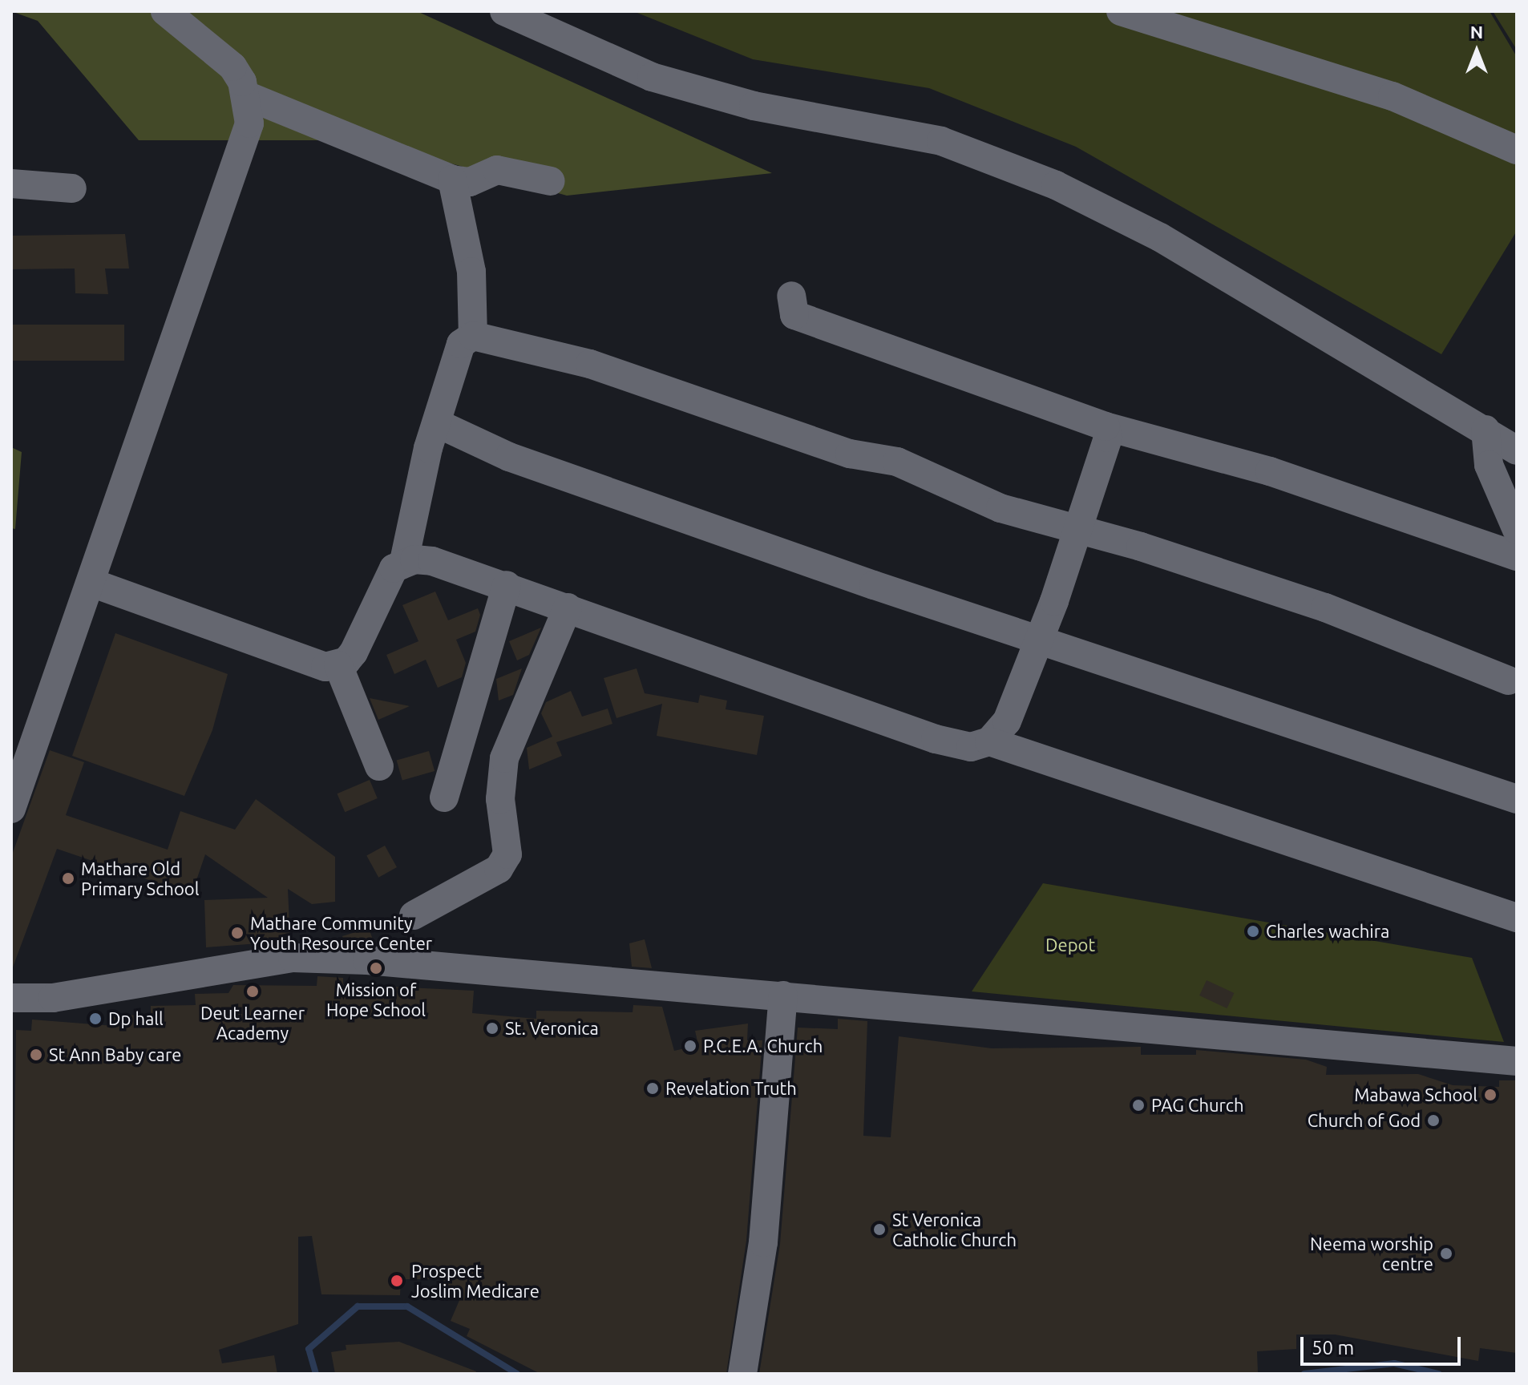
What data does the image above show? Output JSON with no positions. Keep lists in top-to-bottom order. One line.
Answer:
{"parks":["Depot"],"places":["Mathare Old Primary School","Charles wachira","Mathare Community Youth Resource Center","Mission of Hope School","Deut Learner Academy","Dp hall","St. Veronica","P.C.E.A. Church","St Ann Baby care","Revelation Truth","Mabawa School","PAG Church","Church of God","St Veronica Catholic Church","Neema worship centre","Prospect Joslim Medicare"],"scale_bar":"50 m","north":"top"}
